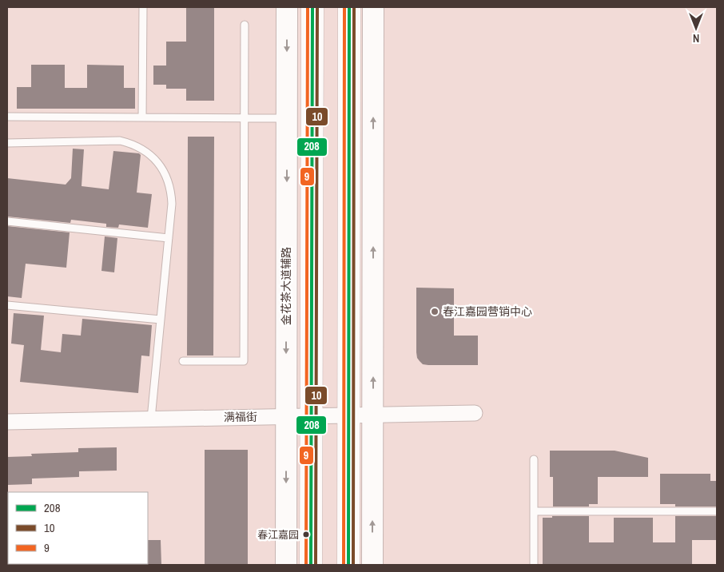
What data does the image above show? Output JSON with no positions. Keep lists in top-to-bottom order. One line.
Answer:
{"streets":{"street":["金花茶大道辅路","满福街"]},"crossings":[["金花茶大道辅路","满福街"]],"places":["春江嘉园营销中心","春江嘉园"],"lines":["transit line 208","transit line 10","transit line 9"],"legend":["208","10","9"],"north":"bottom"}
